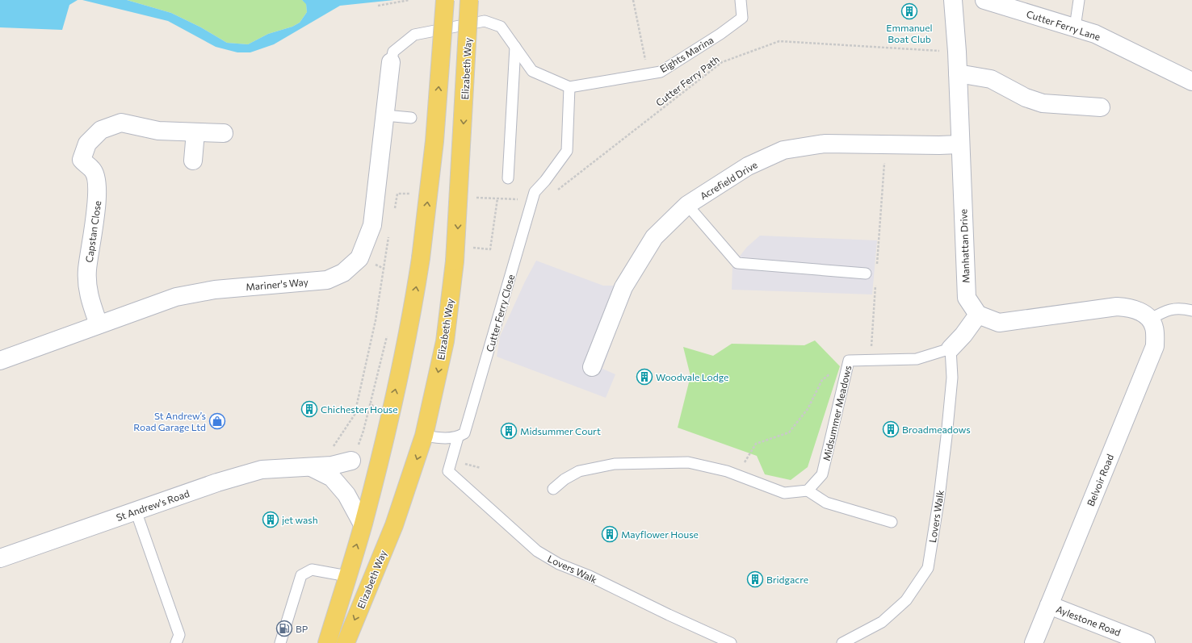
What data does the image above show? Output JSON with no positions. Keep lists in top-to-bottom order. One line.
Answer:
{"streets":{"main road":["Elizabeth Way"],"street":["Cutter Ferry Lane","Acrefield Drive","Capstan Close","Manhattan Drive","Mariner's Way","Midsummer Meadows","Belvoir Road","St Andrew's Road","Aylestone Road"],"lane":["Eights Marina","Cutter Ferry Close","Lovers Walk"],"path":["Cutter Ferry Path"]},"crossings":[["Cutter Ferry Path","Cutter Ferry Close"],["Acrefield Drive","Manhattan Drive"],["Capstan Close","Mariner's Way"],["Manhattan Drive","Midsummer Meadows"],["Cutter Ferry Close","Lovers Walk"],["Midsummer Meadows","Lovers Walk"],["Belvoir Road","Aylestone Road"]],"places":{"building":["Emmanuel Boat Club","Woodvale Lodge","Chichester House","Broadmeadows","Midsummer Court","jet wash","Mayflower House","Bridgacre"],"shop":["St Andrew’s Road Garage Ltd"],"fuel station":["BP"]}}
